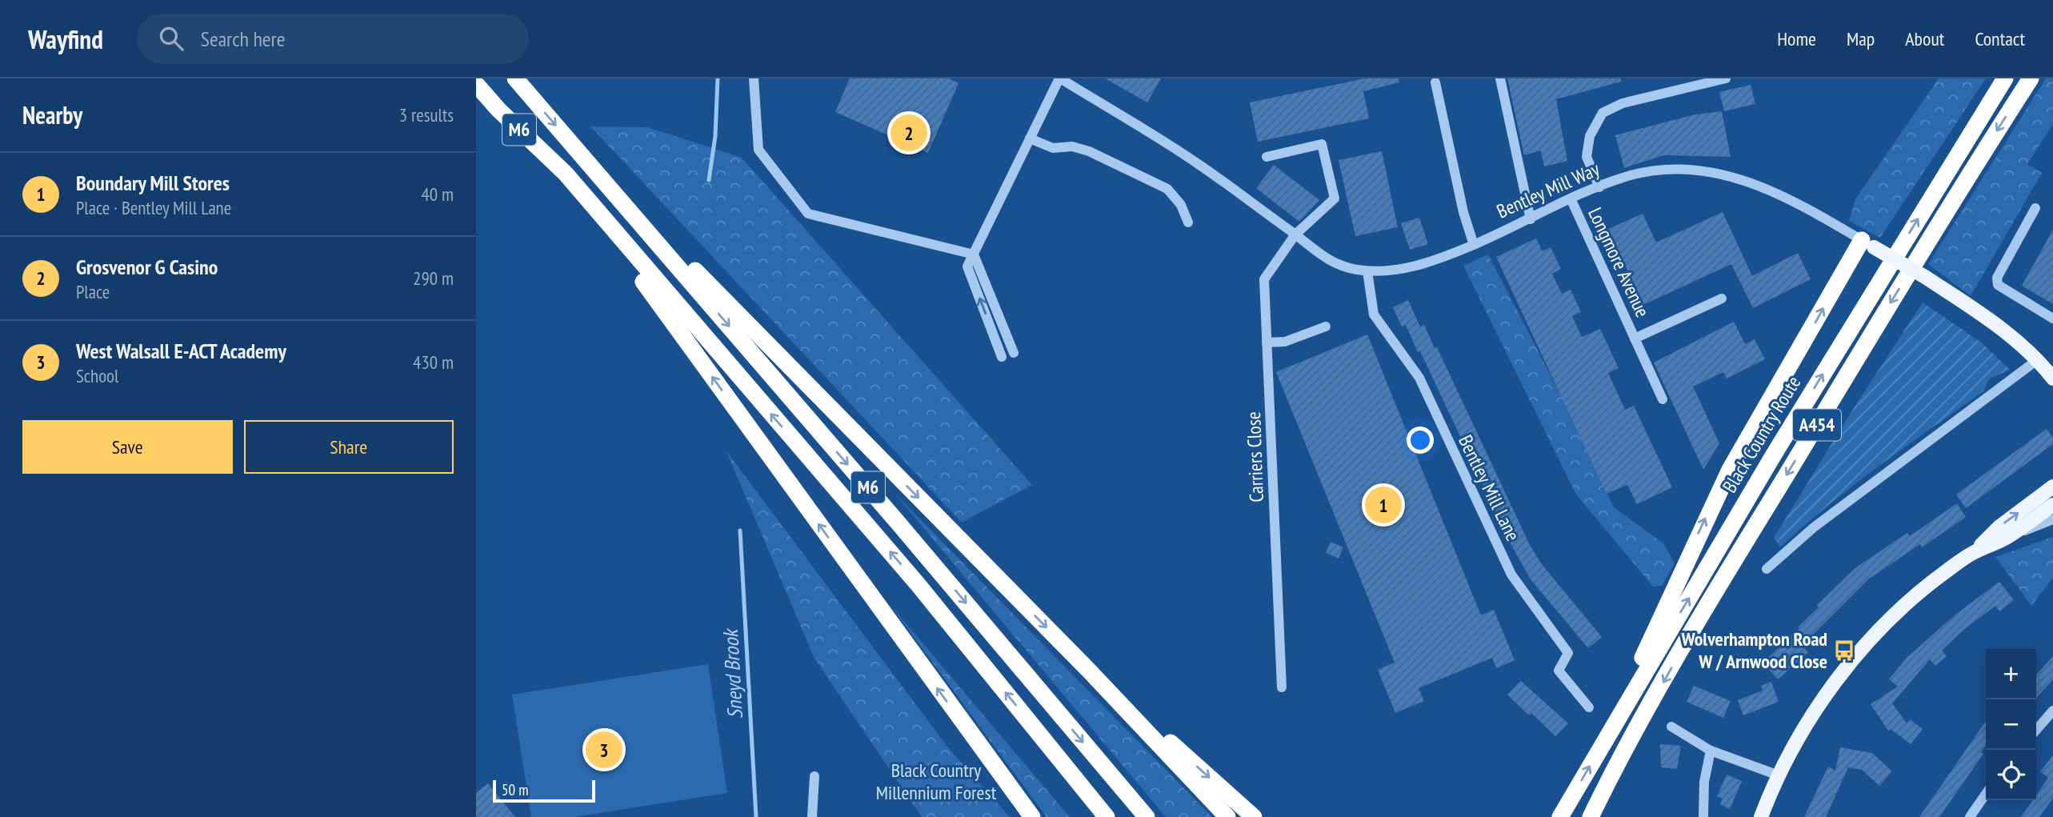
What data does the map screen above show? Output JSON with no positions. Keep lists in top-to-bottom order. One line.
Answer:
{"streets":{"highway":["M6","A454","Black Country Route"],"main road":["Bentley Mill Way"],"street":["Longmore Avenue","Carriers Close","Bentley Mill Lane"]},"crossings":[["Bentley Mill Way","Longmore Avenue"],["Bentley Mill Way","Carriers Close"],["Bentley Mill Way","Bentley Mill Lane"]],"water":["Sneyd Brook"],"parks":["Black Country Millennium Forest"],"places":{"bus stop":["Wolverhampton Road W / Arnwood Close"]},"scale_bar":"50 m","page":{"header":"Wayfind","search":"Search here","nav":["Home","Map","About","Contact"],"heading":["Nearby","3 results"],"pins":["2","1","3"],"list":[{"mark":"1","name":"Boundary Mill Stores","note":"Place · Bentley Mill Lane","value":"40 m"},{"mark":"2","name":"Grosvenor G Casino","note":"Place","value":"290 m"},{"mark":"3","name":"West Walsall E-ACT Academy","note":"School","value":"430 m"}],"buttons":["Save","Share"],"map_buttons":["+","−"],"scale":"50 m"}}
